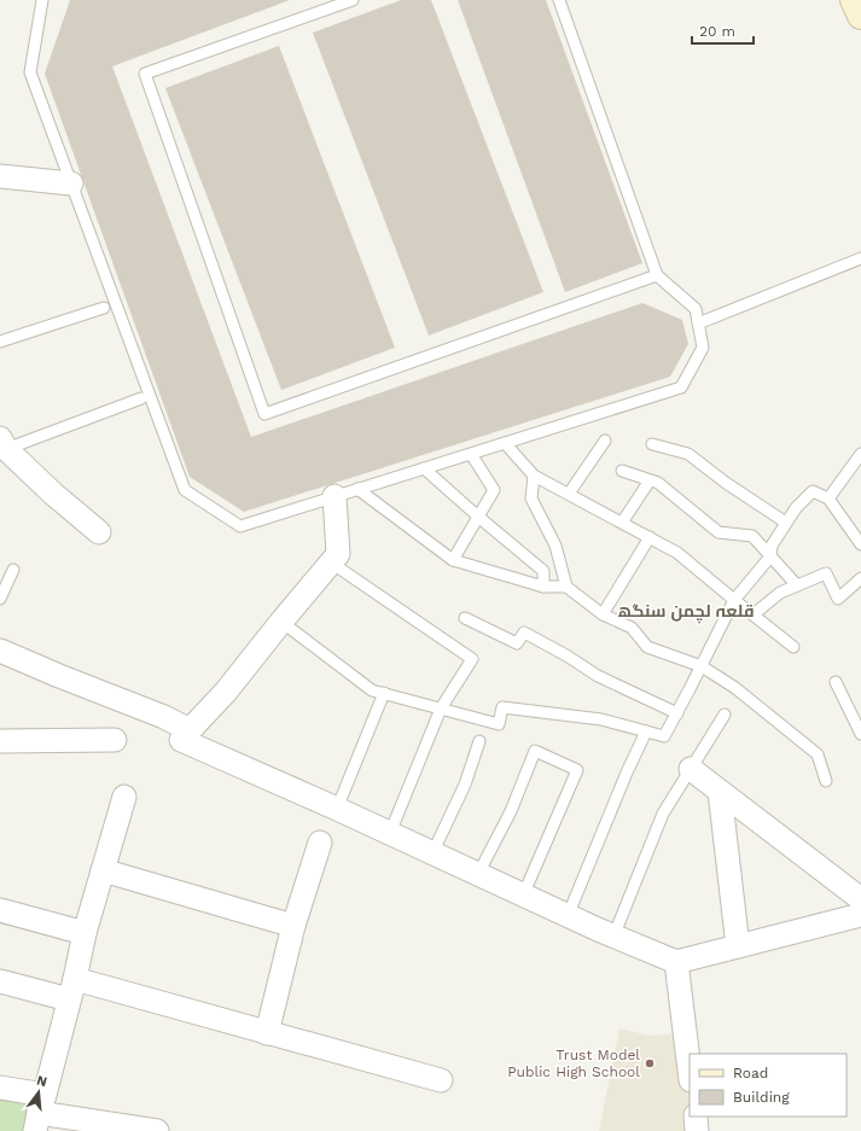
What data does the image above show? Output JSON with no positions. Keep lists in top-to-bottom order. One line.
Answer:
{"districts":["قلعہ لچمن سنگھ"],"places":["Trust Model Public High School"],"legend":["Road","Building"],"scale_bar":"20 m","north":"top"}
